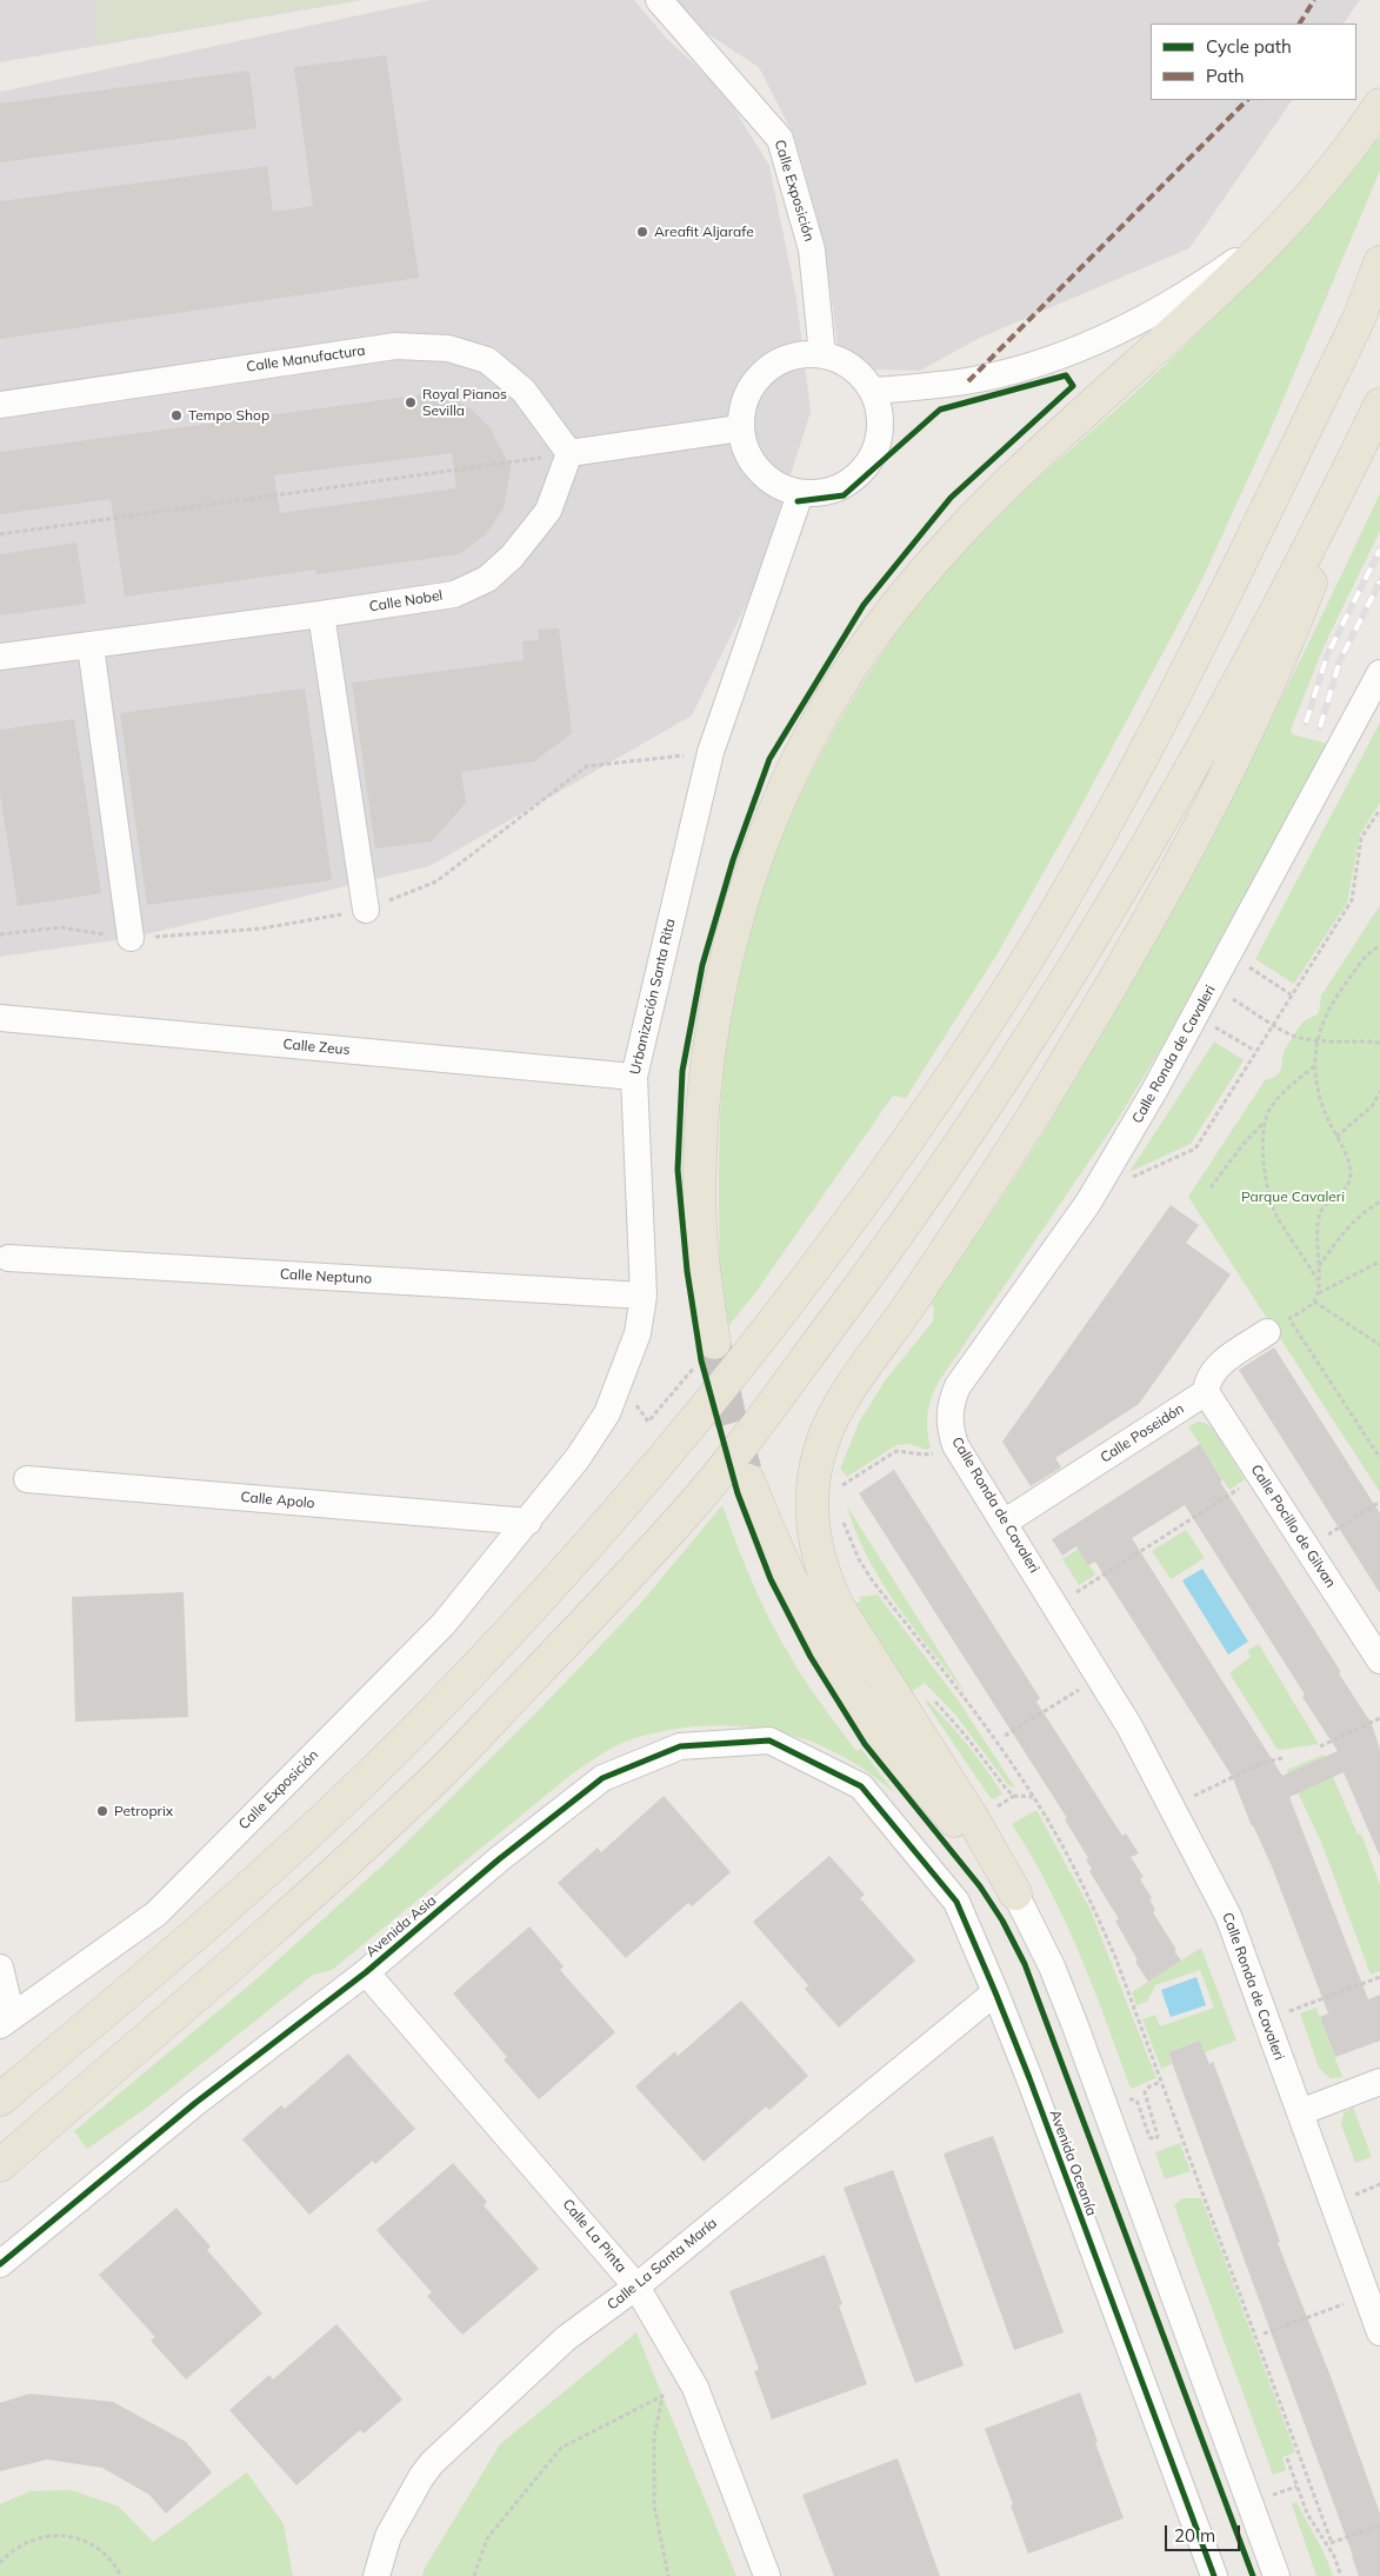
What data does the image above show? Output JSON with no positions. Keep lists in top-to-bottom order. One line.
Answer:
{"streets":{"street":["Calle Exposición","Calle Manufactura","Calle Nobel","Urbanización Santa Rita","Calle Zeus","Calle Ronda de Cavaleri","Calle Neptuno","Calle Poseidón","Calle Apolo","Calle Pocillo de Gilvan","Avenida Asia","Avenida Oceanía","Calle La Pinta","Calle La Santa María"]},"crossings":[["Calle Exposición","Urbanización Santa Rita"],["Calle Exposición","Calle Apolo"],["Calle Manufactura","Calle Nobel"],["Urbanización Santa Rita","Calle Zeus"],["Urbanización Santa Rita","Calle Neptuno"],["Urbanización Santa Rita","Calle Apolo"],["Calle Ronda de Cavaleri","Calle Poseidón"],["Calle Poseidón","Calle Pocillo de Gilvan"],["Avenida Asia","Avenida Oceanía"],["Avenida Asia","Calle La Pinta"],["Avenida Oceanía","Calle La Santa María"],["Calle La Pinta","Calle La Santa María"]],"parks":["Parque Cavaleri"],"places":["Areafit Aljarafe","Royal Pianos Sevilla","Tempo Shop","Petroprix"],"legend":["Cycle path","Path"],"scale_bar":"20 m"}
